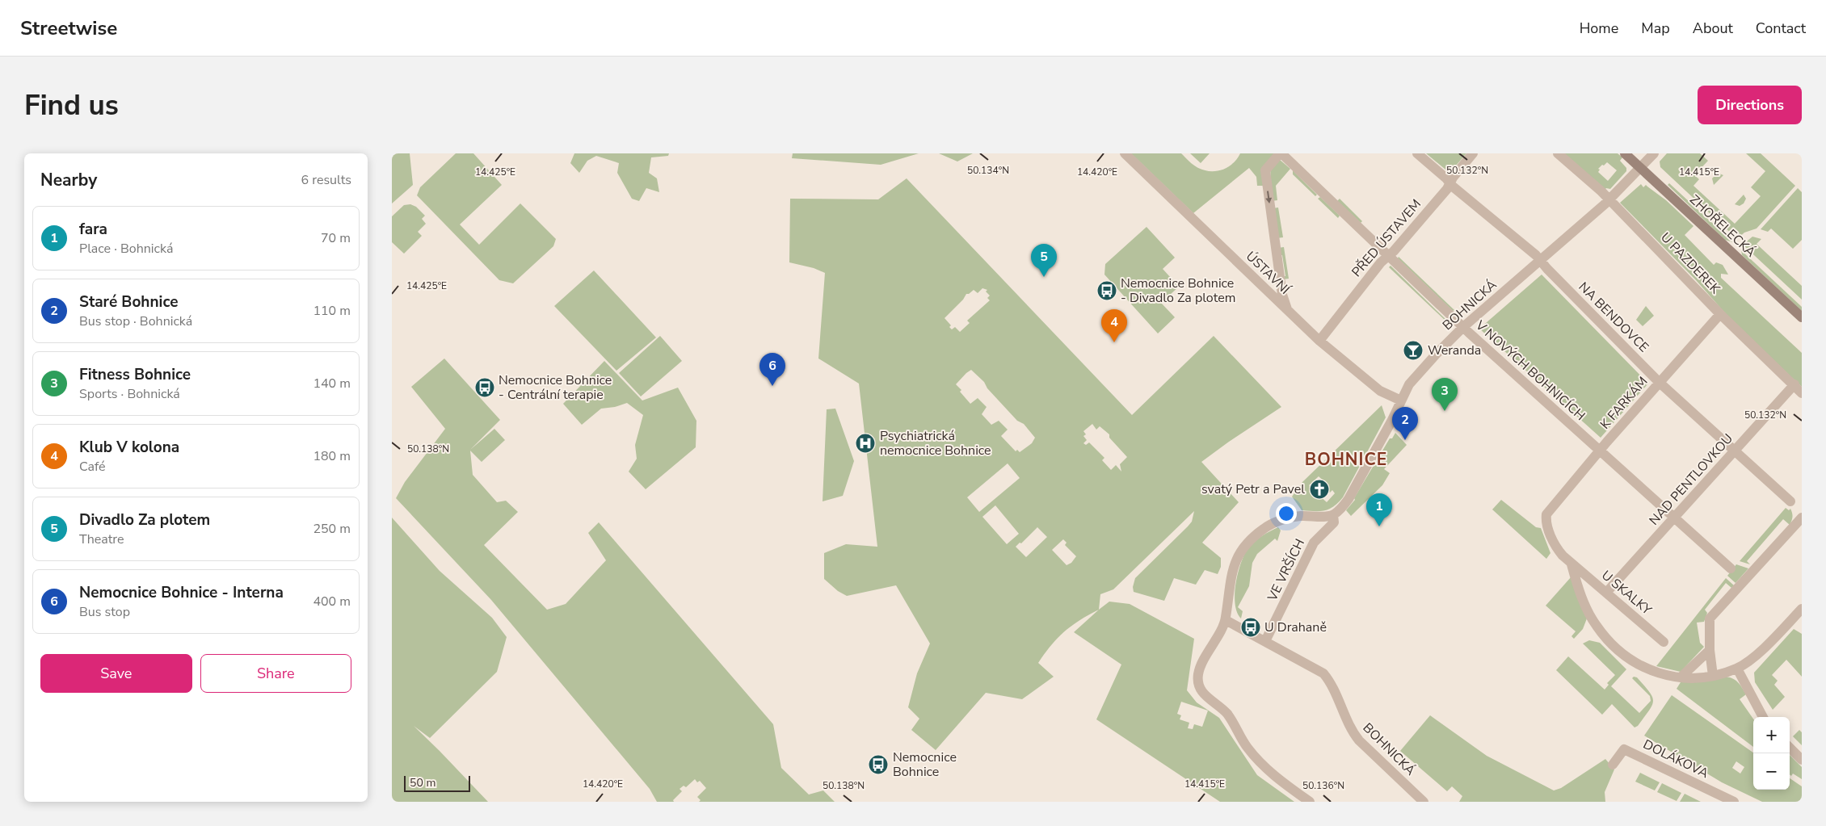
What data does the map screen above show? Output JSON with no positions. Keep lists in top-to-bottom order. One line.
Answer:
{"streets":{"street":["ZHOŘELECKÁ","PŘED ÚSTAVEM","U PAZDEREK","ÚSTAVNÍ","BOHNICKÁ","NA BENDOVCE","V NOVÝCH BOHNICÍCH","K FARKÁM","NAD PENTLOVKOU","VE VRŠÍCH","U SKALKY","DOLÁKOVA"]},"crossings":[["ZHOŘELECKÁ","BOHNICKÁ"],["PŘED ÚSTAVEM","ÚSTAVNÍ"],["PŘED ÚSTAVEM","NA BENDOVCE"],["PŘED ÚSTAVEM","V NOVÝCH BOHNICÍCH"],["U PAZDEREK","BOHNICKÁ"],["U PAZDEREK","K FARKÁM"],["U PAZDEREK","NAD PENTLOVKOU"],["ÚSTAVNÍ","BOHNICKÁ"],["BOHNICKÁ","NA BENDOVCE"],["BOHNICKÁ","V NOVÝCH BOHNICÍCH"],["BOHNICKÁ","VE VRŠÍCH"],["NA BENDOVCE","K FARKÁM"],["NA BENDOVCE","NAD PENTLOVKOU"],["V NOVÝCH BOHNICÍCH","K FARKÁM"],["V NOVÝCH BOHNICÍCH","NAD PENTLOVKOU"],["K FARKÁM","U SKALKY"],["NAD PENTLOVKOU","U SKALKY"]],"districts":["BOHNICE"],"places":{"bus stop":["Nemocnice Bohnice - Divadlo Za plotem","Nemocnice Bohnice - Centrální terapie","U Drahaně","Nemocnice Bohnice"],"bar":["Weranda"],"hospital":["Psychiatrická nemocnice Bohnice"],"church":["svatý Petr a Pavel"]},"scale_bar":"50 m","page":{"header":"Streetwise","nav":["Home","Map","About","Contact"],"buttons":["Directions",["Save","Share"]],"title":"Find us","heading":["Nearby","6 results"],"list":[{"mark":"1","name":"fara","note":"Place · Bohnická","value":"70 m"},{"mark":"2","name":"Staré Bohnice","note":"Bus stop · Bohnická","value":"110 m"},{"mark":"3","name":"Fitness Bohnice","note":"Sports · Bohnická","value":"140 m"},{"mark":"4","name":"Klub V kolona","note":"Café","value":"180 m"},{"mark":"5","name":"Divadlo Za plotem","note":"Theatre","value":"250 m"},{"mark":"6","name":"Nemocnice Bohnice - Interna","note":"Bus stop","value":"400 m"}],"pins":["5","4","6","3","2","1"],"map_buttons":["+","−"],"scale":"50 m"},"coordinates":["50.132°N","50.134°N","14.425°E","14.420°E","14.415°E","50.138°N","50.136°N"]}
